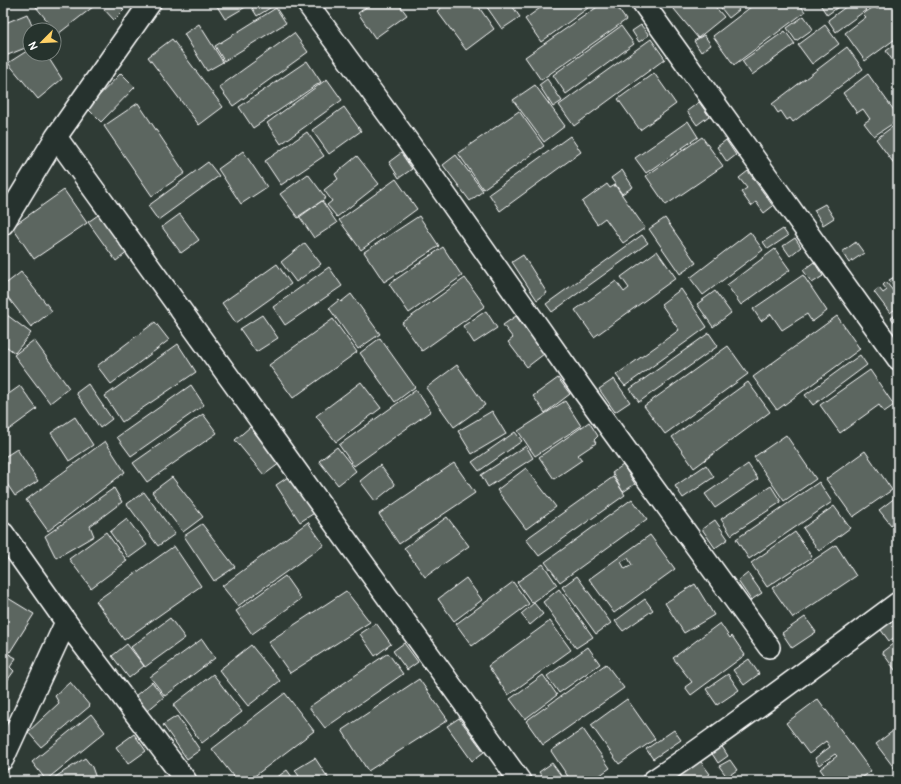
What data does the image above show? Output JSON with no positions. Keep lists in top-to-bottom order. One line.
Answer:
{"north":"bottom left"}
